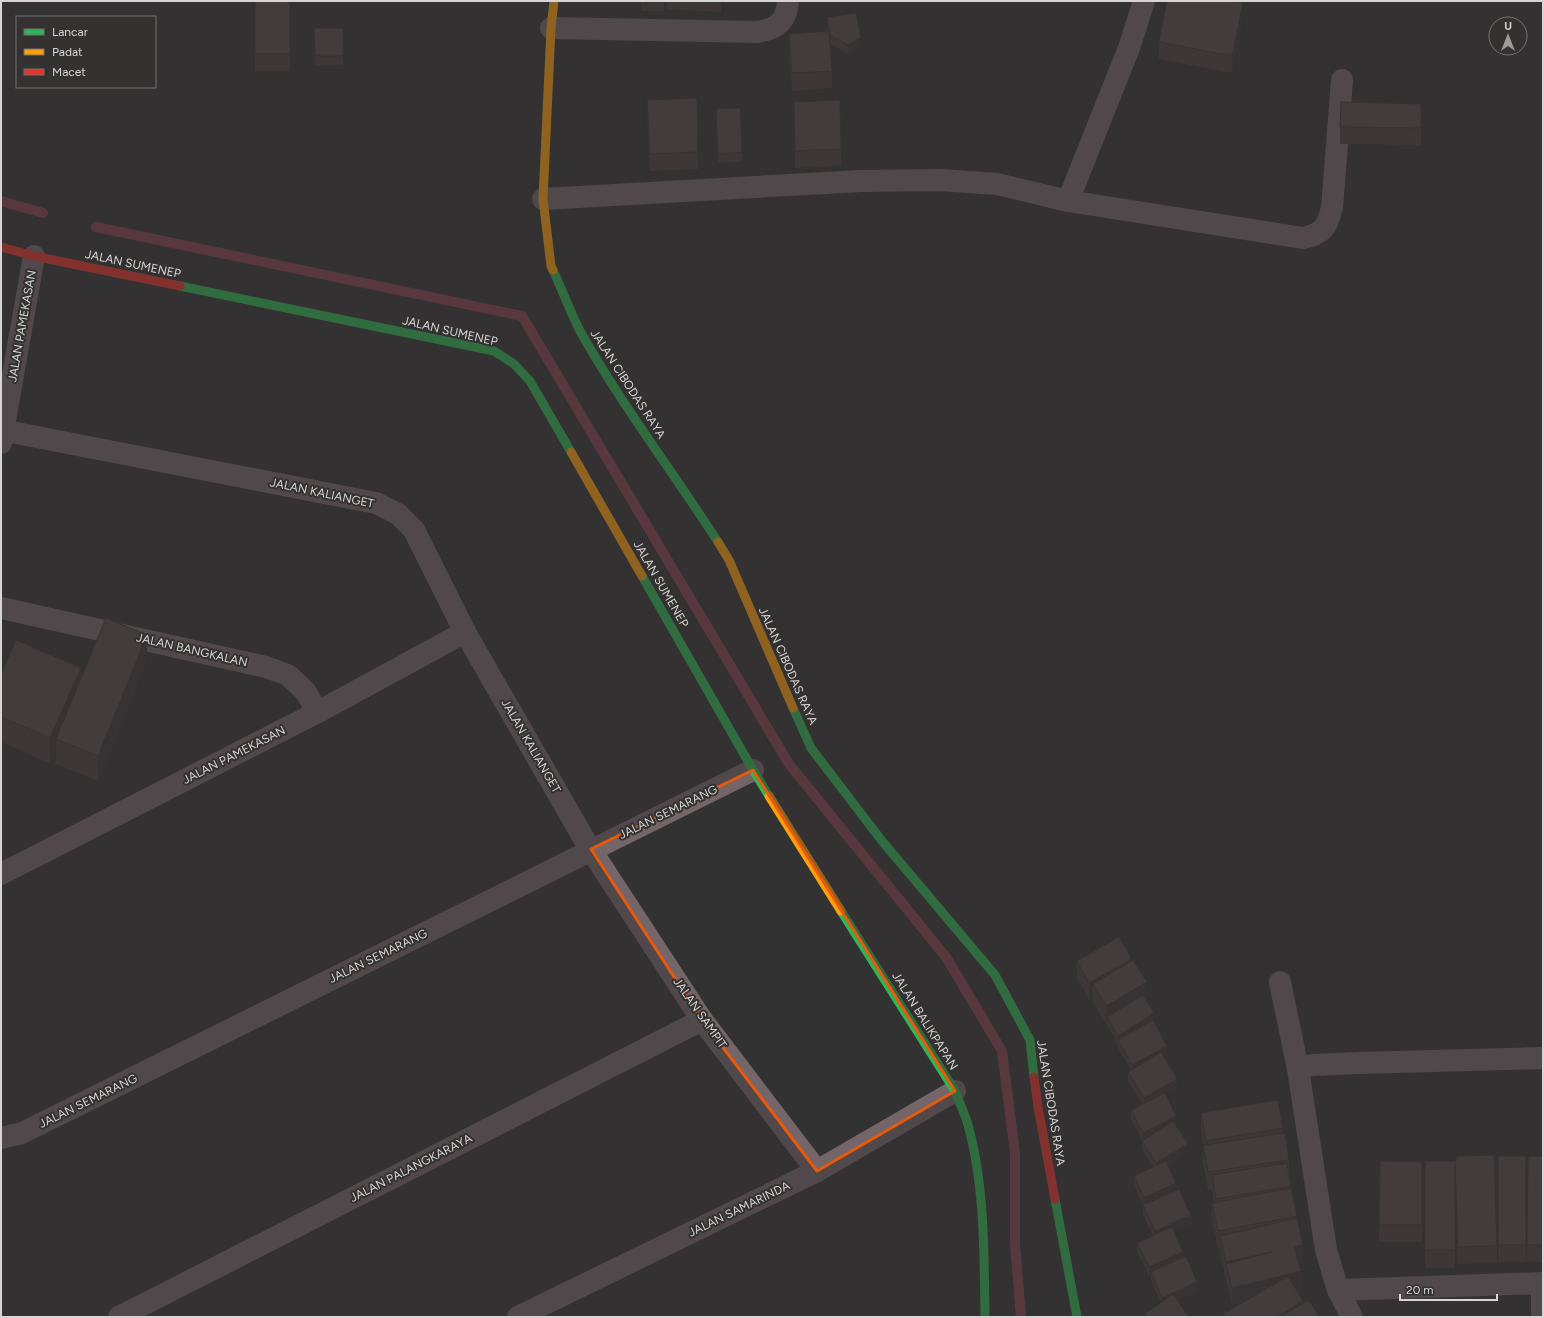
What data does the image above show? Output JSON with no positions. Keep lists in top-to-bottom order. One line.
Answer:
{"streets":{"street":["JALAN SUMENEP","JALAN PAMEKASAN","JALAN CIBODAS RAYA","JALAN KALIANGET","JALAN BANGKALAN","JALAN SEMARANG","JALAN SAMPIT","JALAN BALIKPAPAN","JALAN PALANGKARAYA","JALAN SAMARINDA"]},"crossings":[["JALAN SUMENEP","JALAN PAMEKASAN"],["JALAN SUMENEP","JALAN SEMARANG"],["JALAN SUMENEP","JALAN BALIKPAPAN"],["JALAN PAMEKASAN","JALAN KALIANGET"],["JALAN PAMEKASAN","JALAN BANGKALAN"],["JALAN KALIANGET","JALAN SEMARANG"],["JALAN KALIANGET","JALAN SAMPIT"],["JALAN SEMARANG","JALAN SAMPIT"],["JALAN SEMARANG","JALAN BALIKPAPAN"],["JALAN SAMPIT","JALAN PALANGKARAYA"],["JALAN SAMPIT","JALAN SAMARINDA"],["JALAN BALIKPAPAN","JALAN SAMARINDA"]],"legend":["Lancar","Padat","Macet"],"scale_bar":"20 m","north":"top"}
